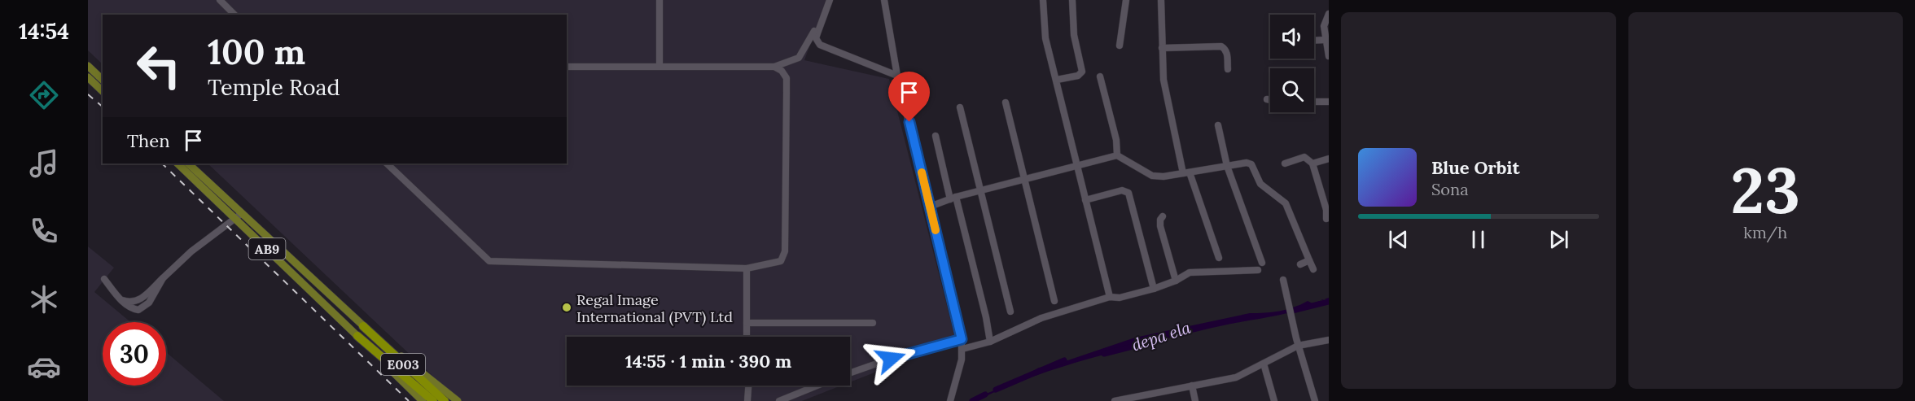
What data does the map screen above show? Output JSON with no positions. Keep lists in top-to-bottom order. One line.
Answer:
{"streets":{"highway":["E003"],"main road":["AB9"]},"crossings":[["AB9","E003"]],"water":["depa ela"],"places":["Regal Image International (PVT) Ltd"],"page":{"tabs":"14:54","tile":["23","km/h"],"turn":["100 m","Temple Road"],"then":"Then","song":["Blue Orbit","Sona"],"limit":"30","trip":"14:55 · 1 min · 390 m"}}
